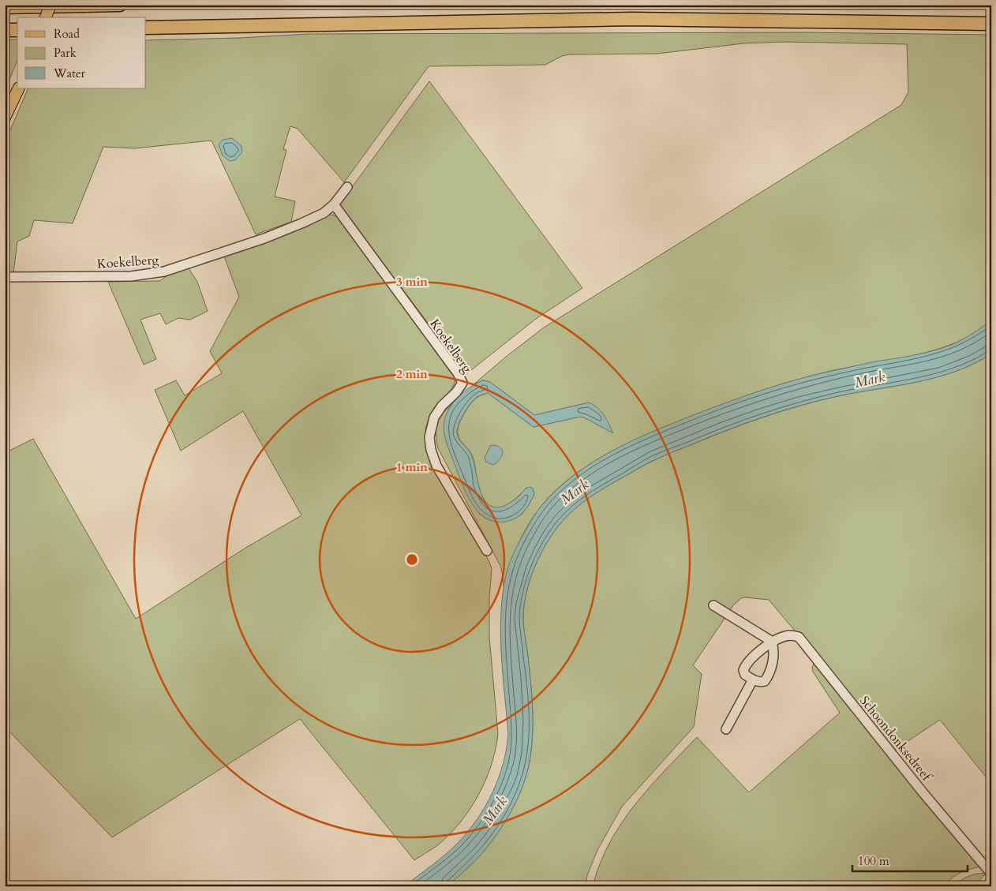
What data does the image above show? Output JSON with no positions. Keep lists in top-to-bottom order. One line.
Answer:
{"streets":{"street":["Koekelberg","Schoondonksedreef"]},"water":["Mark"],"legend":["Road","Park","Water"],"scale_bar":"100 m","rings":["3 min","2 min","1 min"]}
